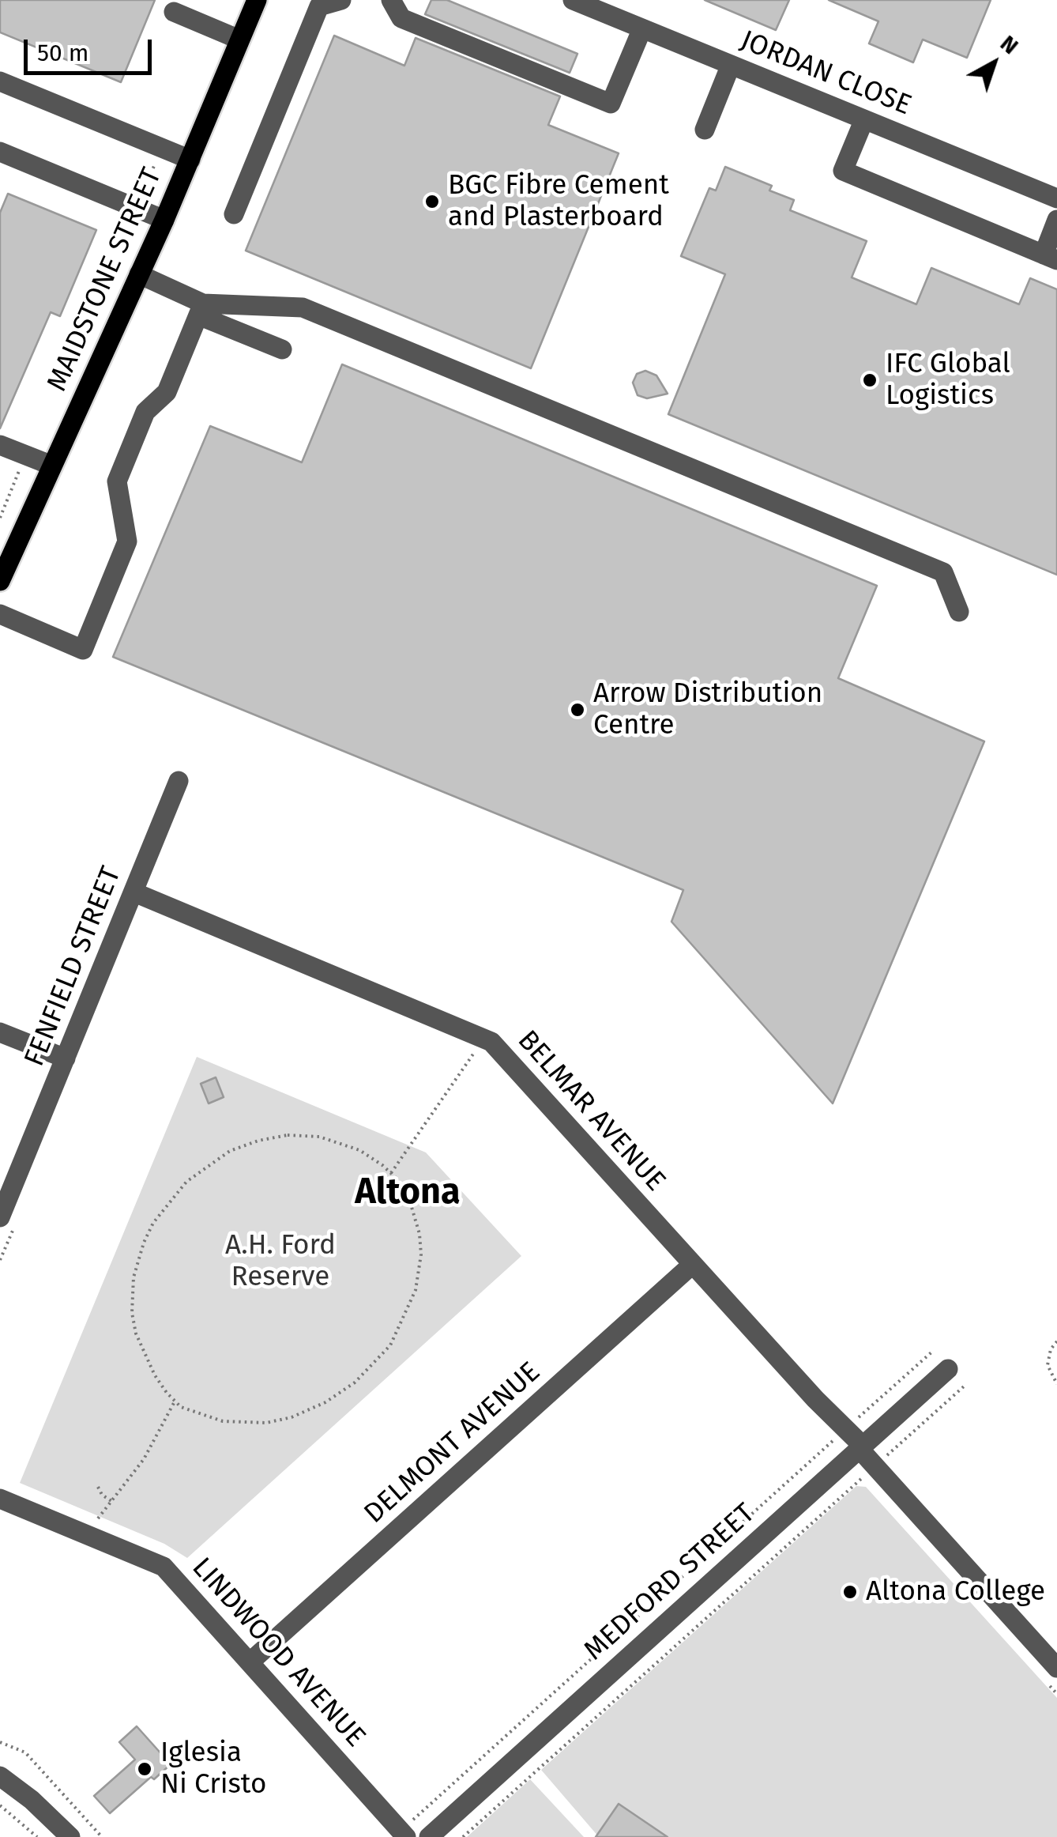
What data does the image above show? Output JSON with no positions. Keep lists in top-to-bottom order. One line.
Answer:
{"streets":{"main road":["MAIDSTONE STREET"],"street":["JORDAN CLOSE","FENFIELD STREET","BELMAR AVENUE","DELMONT AVENUE","MEDFORD STREET","LINDWOOD AVENUE"]},"crossings":[["FENFIELD STREET","BELMAR AVENUE"],["BELMAR AVENUE","DELMONT AVENUE"],["BELMAR AVENUE","MEDFORD STREET"],["DELMONT AVENUE","LINDWOOD AVENUE"]],"districts":["Altona"],"parks":["A.H. Ford Reserve"],"places":["BGC Fibre Cement and Plasterboard","IFC Global Logistics","Arrow Distribution Centre","Altona College","Iglesia Ni Cristo"],"scale_bar":"50 m","north":"top right"}
